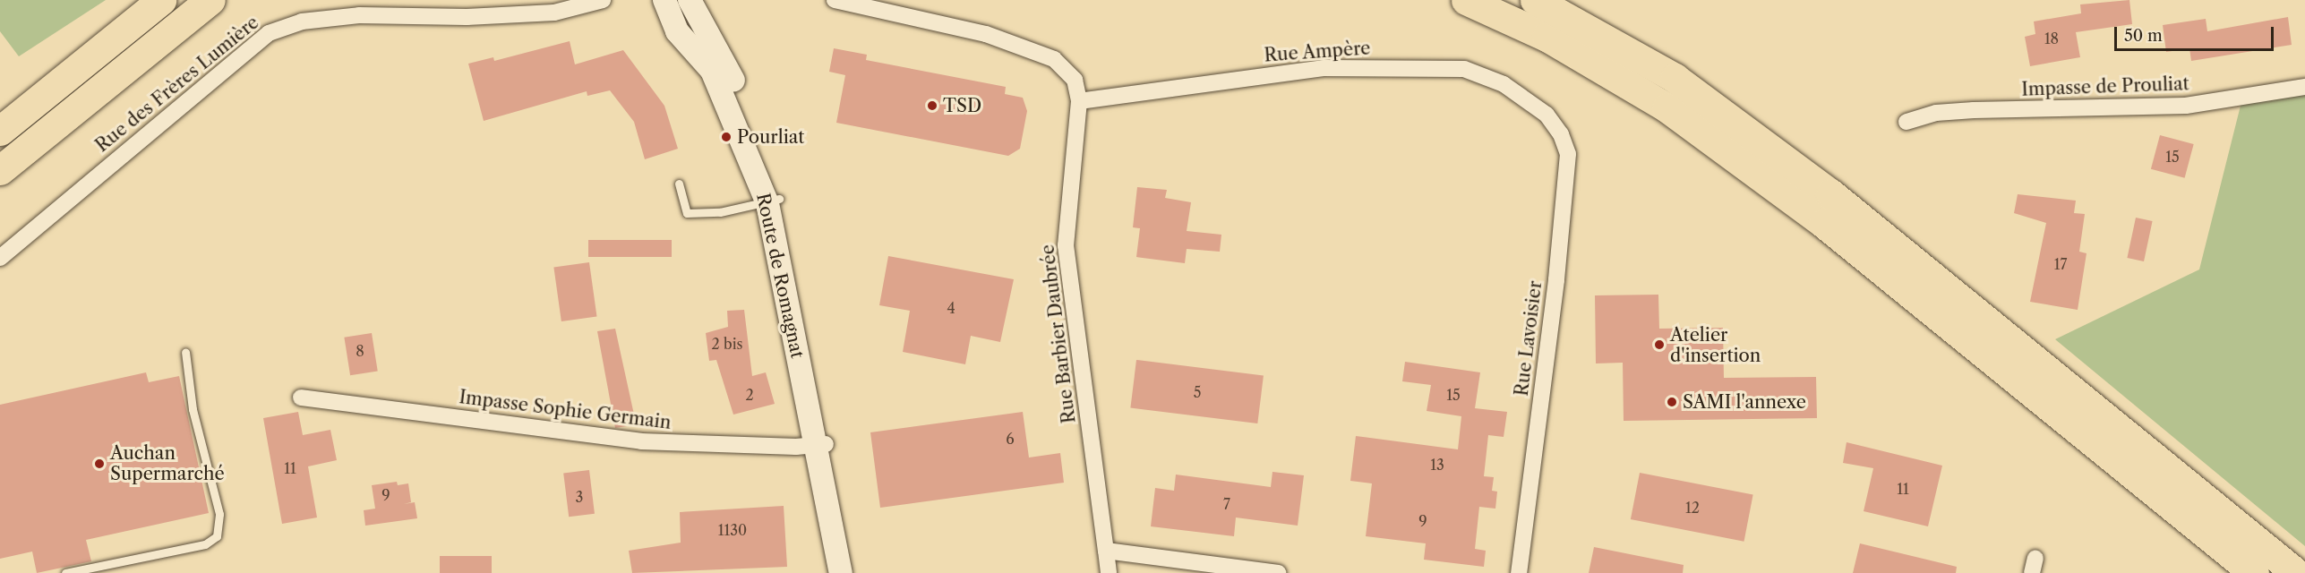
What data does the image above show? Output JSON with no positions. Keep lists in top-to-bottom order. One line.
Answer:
{"streets":{"main road":["Route de Romagnat"],"street":["Rue Ampère","Rue des Frères Lumière","Impasse de Prouliat","Rue Barbier Daubrée","Rue Lavoisier","Impasse Sophie Germain"]},"crossings":[["Rue Ampère","Rue Barbier Daubrée"],["Rue Ampère","Rue Lavoisier"],["Route de Romagnat","Impasse Sophie Germain"]],"places":["TSD","Pourliat","Atelier d'insertion","SAMI l'annexe","Auchan Supermarché"],"house_numbers":["18","15","17","4","2 bis","8","5","2","15","6","13","11","11","9","3","7","12","9","1130"],"scale_bar":"50 m"}
